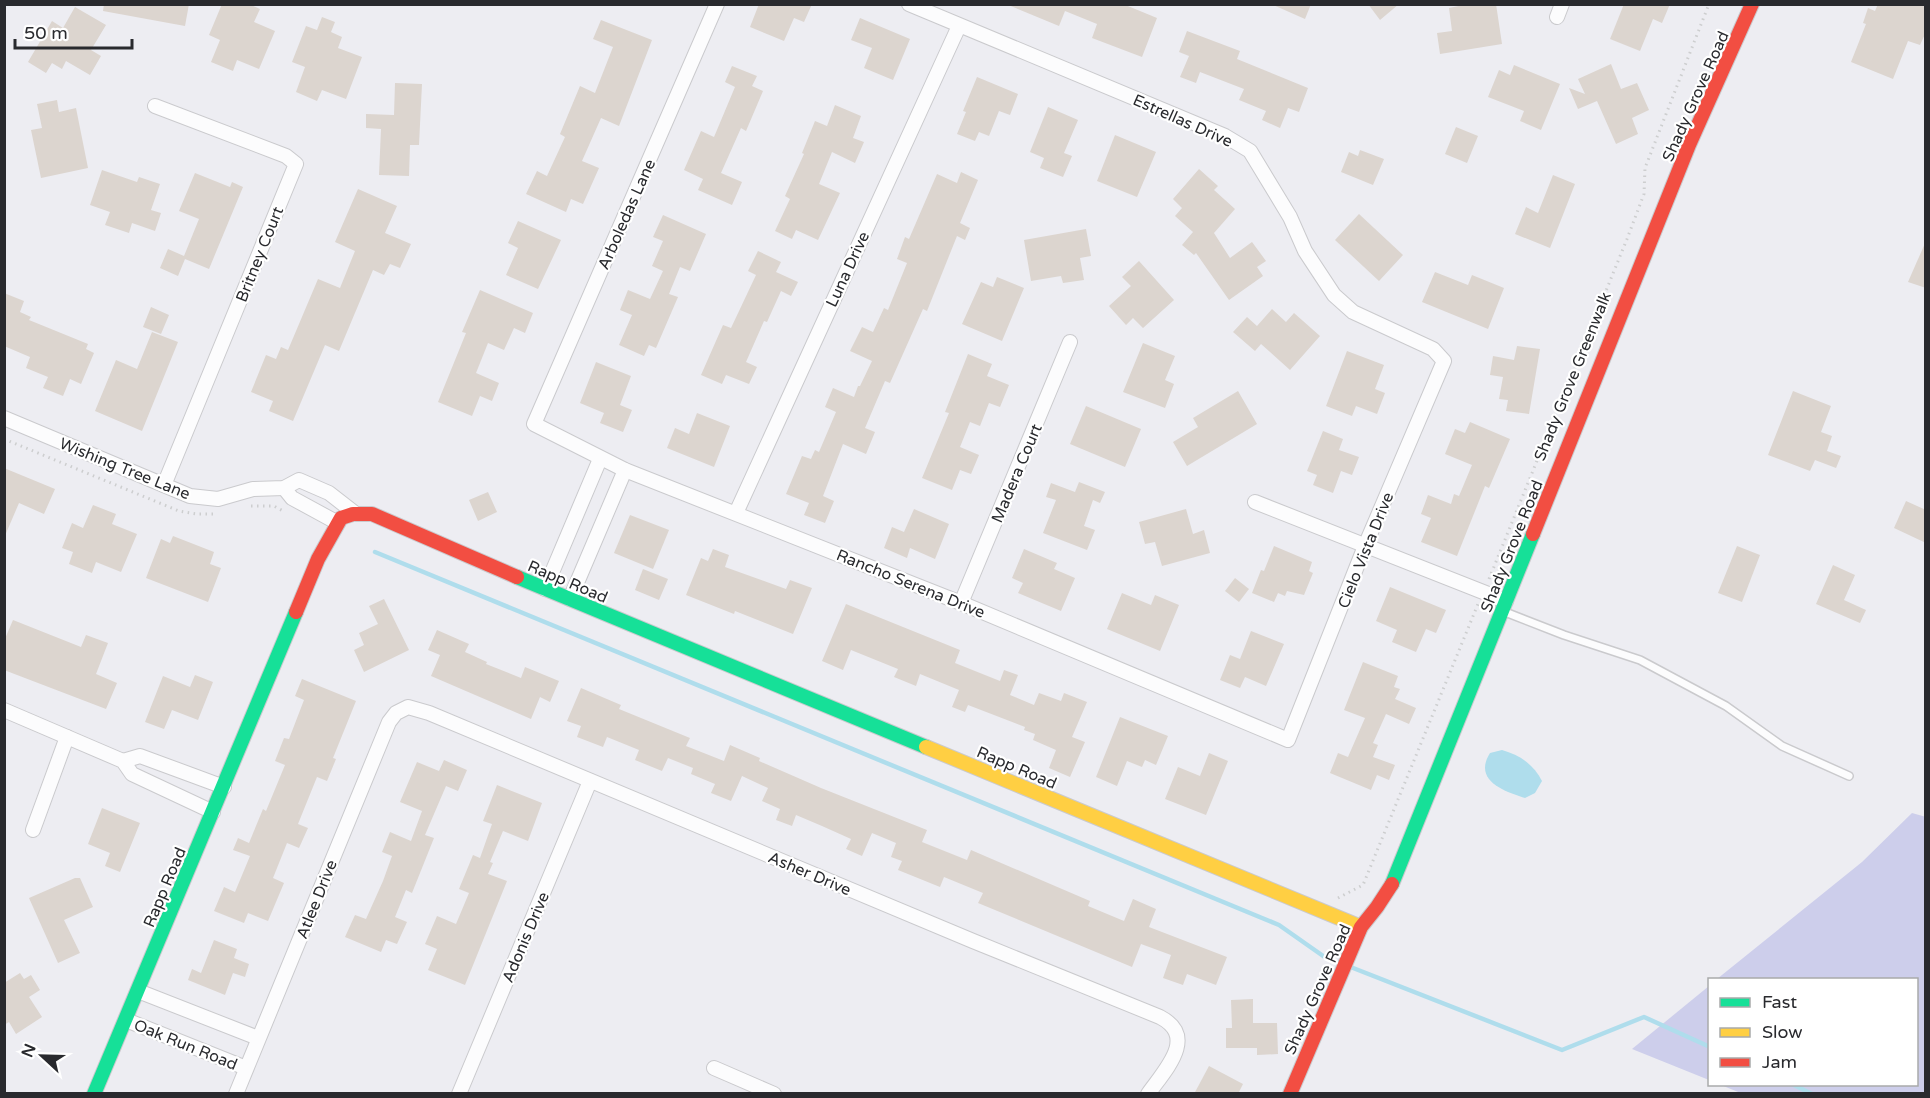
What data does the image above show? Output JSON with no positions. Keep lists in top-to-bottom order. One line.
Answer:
{"streets":{"street":["Shady Grove Road","Estrellas Drive","Arboledas Lane","Britney Court","Luna Drive","Wishing Tree Lane","Madera Court","Cielo Vista Drive","Rapp Road","Rancho Serena Drive","Asher Drive","Atlee Drive","Adonis Drive","Oak Run Road"],"path":["Shady Grove Greenwalk"]},"crossings":[["Shady Grove Road","Rapp Road"],["Estrellas Drive","Luna Drive"],["Estrellas Drive","Cielo Vista Drive"],["Arboledas Lane","Rancho Serena Drive"],["Britney Court","Wishing Tree Lane"],["Luna Drive","Rancho Serena Drive"],["Wishing Tree Lane","Rapp Road"],["Madera Court","Rancho Serena Drive"],["Cielo Vista Drive","Rancho Serena Drive"],["Rapp Road","Oak Run Road"],["Asher Drive","Atlee Drive"],["Asher Drive","Adonis Drive"],["Atlee Drive","Oak Run Road"]],"legend":["Fast","Slow","Jam"],"scale_bar":"50 m","north":"left"}
